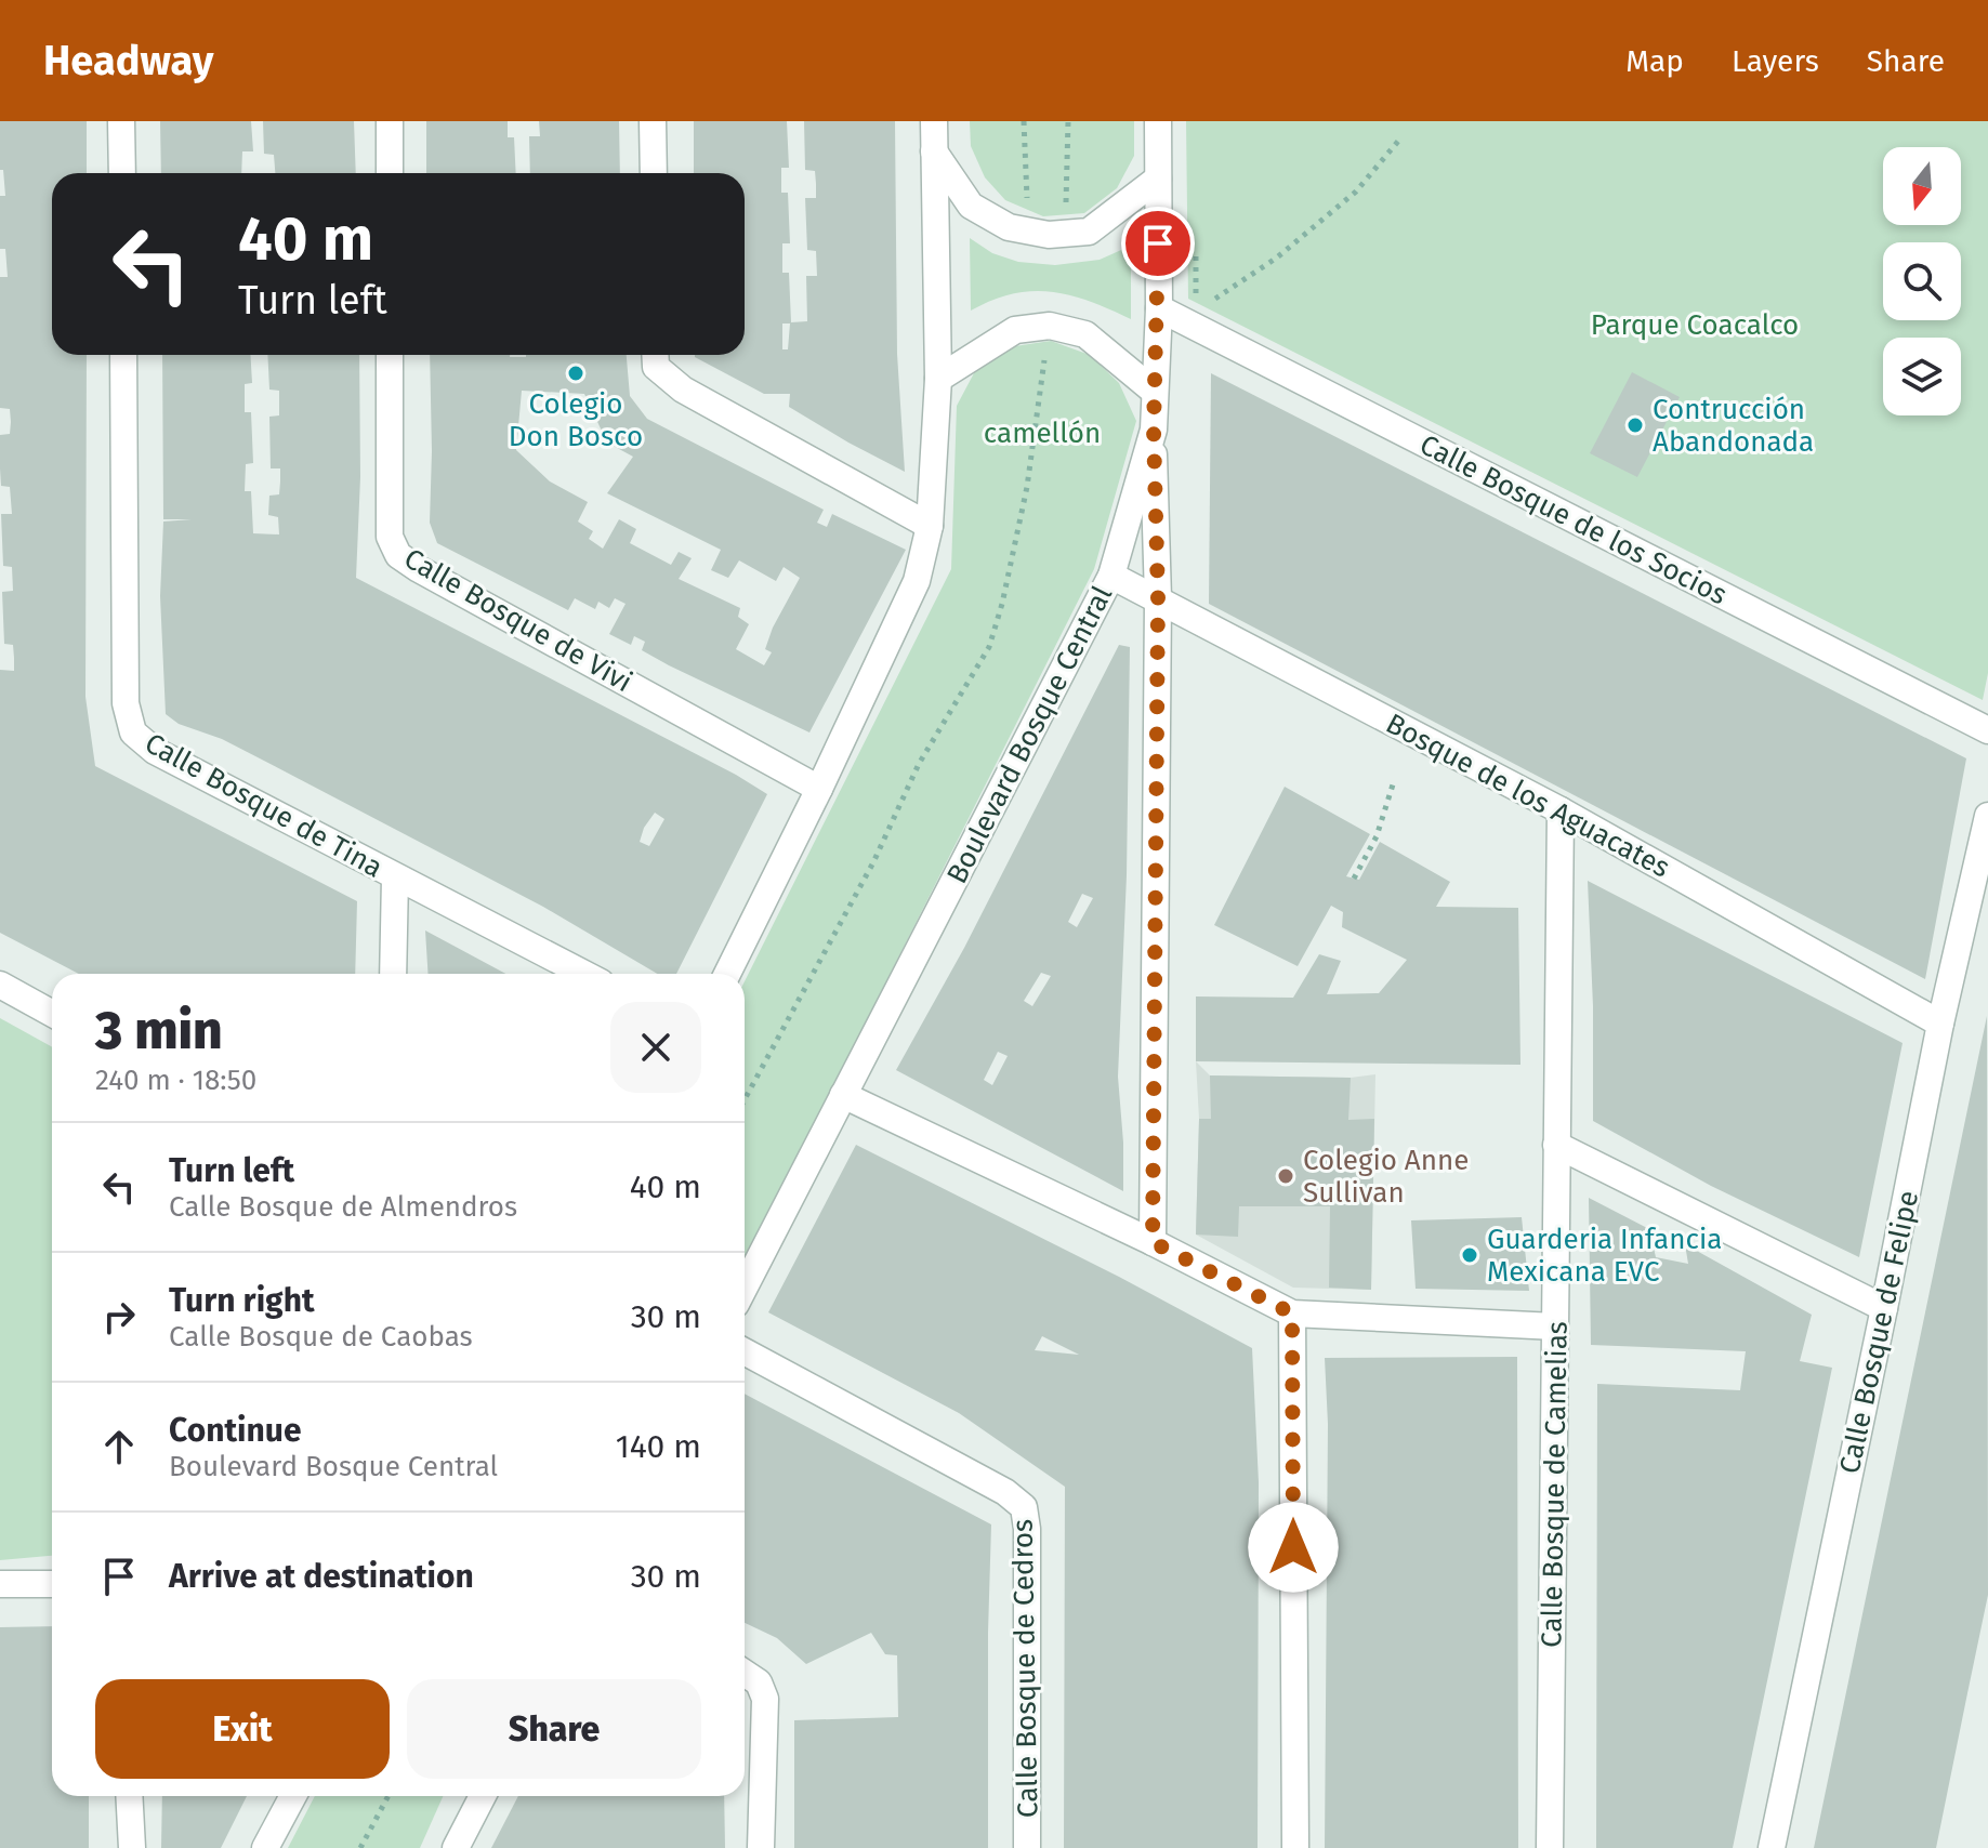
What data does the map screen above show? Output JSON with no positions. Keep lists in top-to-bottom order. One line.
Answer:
{"streets":{"street":["Calle Bosque de los Socios","Calle Bosque de Vivi","Boulevard Bosque Central","Bosque de los Aguacates","Calle Bosque de Tina","Calle Bosque de Felipe","Calle Bosque de Camelias","Calle Bosque de Cedros"]},"crossings":[["Calle Bosque de los Socios","Boulevard Bosque Central"],["Boulevard Bosque Central","Bosque de los Aguacates"],["Bosque de los Aguacates","Calle Bosque de Felipe"],["Bosque de los Aguacates","Calle Bosque de Camelias"]],"parks":["Parque Coacalco","camellón"],"places":["Colegio Don Bosco","Contrucción Abandonada","Colegio Anne Sullivan","Guarderia Infancia Mexicana EVC"],"north":"bottom","page":{"header":"Headway","nav":["Map","Layers","Share"],"turn":["40 m","Turn left"],"heading":["3 min","240 m · 18:50"],"list":[{"name":"Turn left","note":"Calle Bosque de Almendros","value":"40 m"},{"name":"Turn right","note":"Calle Bosque de Caobas","value":"30 m"},{"name":"Continue","note":"Boulevard Bosque Central","value":"140 m"},{"name":"Arrive at destination","value":"30 m"}],"buttons":["Exit","Share"]}}
